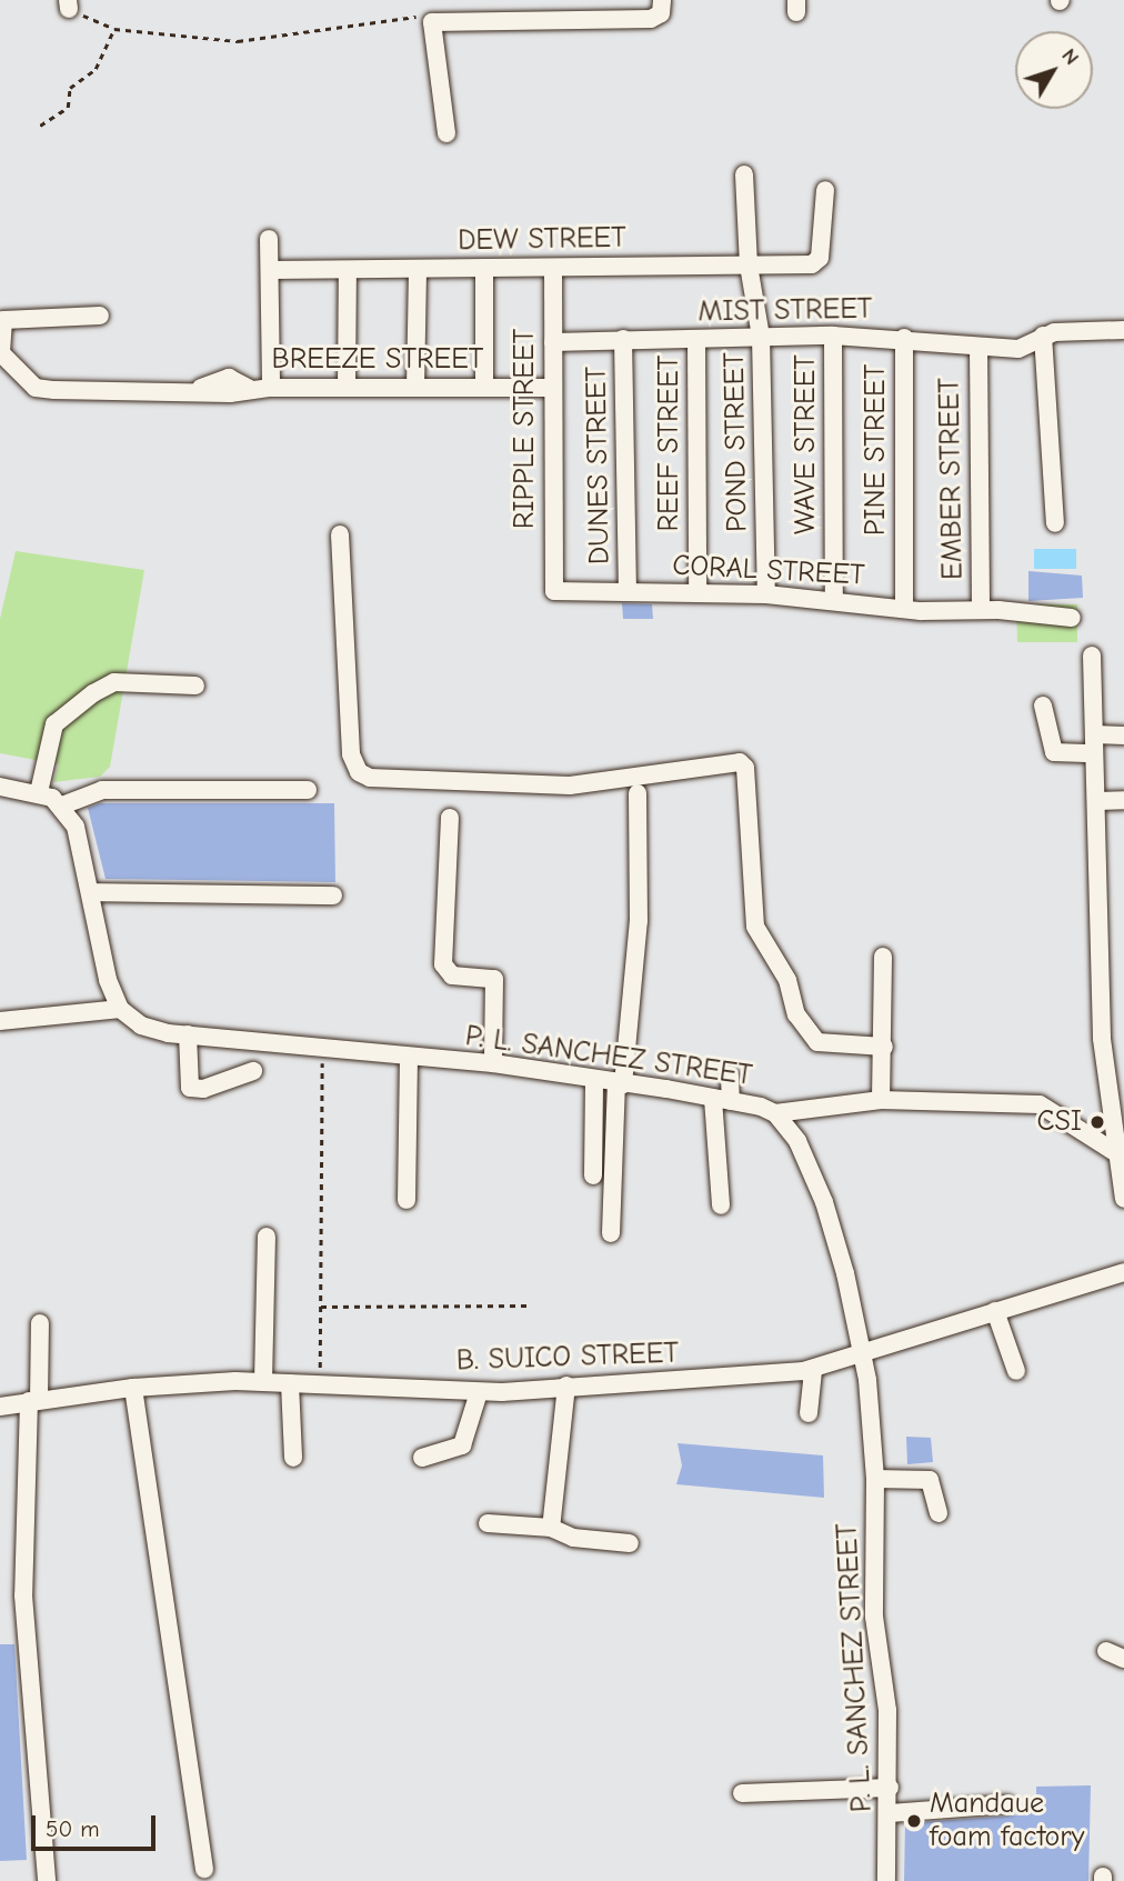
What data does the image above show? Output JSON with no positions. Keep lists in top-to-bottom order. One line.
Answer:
{"streets":{"street":["DEW STREET","MIST STREET","BREEZE STREET","RIPPLE STREET","POND STREET","REEF STREET","WAVE STREET","PINE STREET","DUNES STREET","EMBER STREET","CORAL STREET","P. L. SANCHEZ STREET","B. SUICO STREET"]},"crossings":[["DEW STREET","RIPPLE STREET"],["DEW STREET","POND STREET"],["MIST STREET","RIPPLE STREET"],["MIST STREET","POND STREET"],["MIST STREET","REEF STREET"],["MIST STREET","WAVE STREET"],["MIST STREET","PINE STREET"],["MIST STREET","DUNES STREET"],["MIST STREET","EMBER STREET"],["BREEZE STREET","RIPPLE STREET"],["RIPPLE STREET","CORAL STREET"],["POND STREET","CORAL STREET"],["REEF STREET","CORAL STREET"],["WAVE STREET","CORAL STREET"],["PINE STREET","CORAL STREET"],["DUNES STREET","CORAL STREET"],["EMBER STREET","CORAL STREET"],["P. L. SANCHEZ STREET","B. SUICO STREET"]],"places":["CSI","Mandaue foam factory"],"scale_bar":"50 m","north":"top right"}
